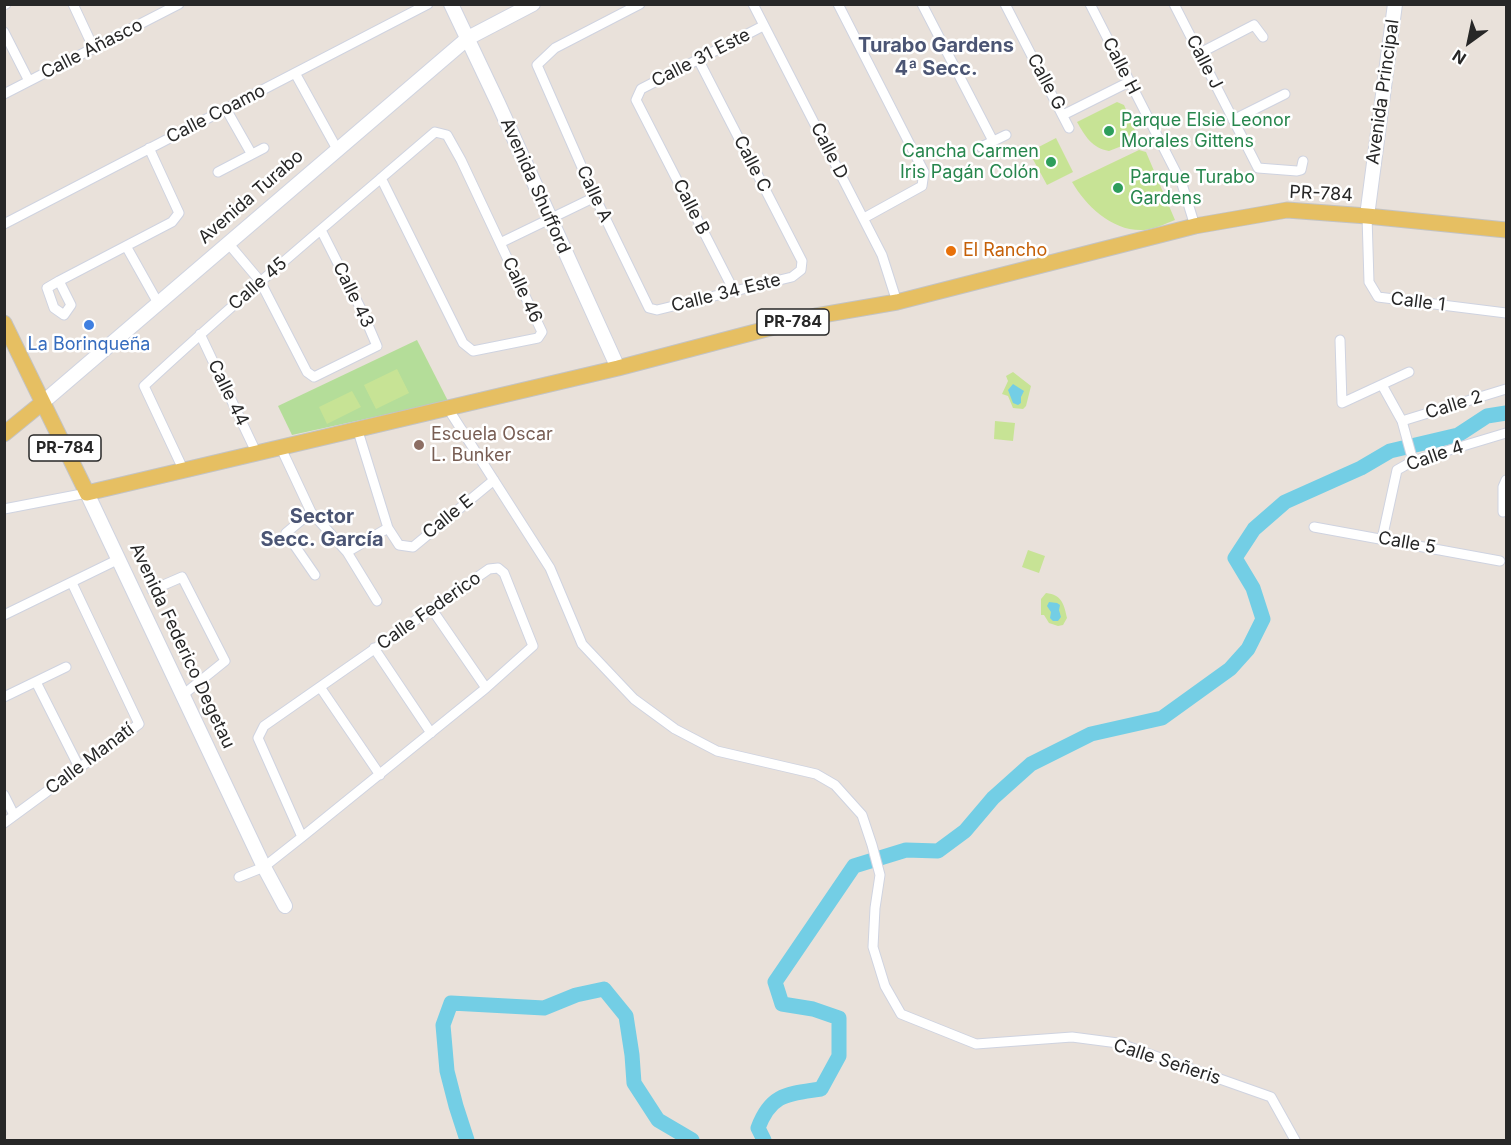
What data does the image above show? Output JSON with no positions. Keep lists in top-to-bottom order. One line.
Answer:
{"streets":{"main road":["PR-784","Avenida Turabo","Avenida Federico Degetau"],"street":["Calle Añasco","Calle 31 Este","Calle J","Calle H","Calle G","Avenida Principal","Calle Coamo","Calle D","Calle C","Avenida Shufford","Calle A","Calle B","Calle 45","Calle 46","Calle 34 Este","Calle 43","Calle 1","Calle 44","Calle 2","Calle 4","Calle E","Calle 5","Calle Federico","Calle Manatí","Calle Señeris"]},"crossings":[["Calle 31 Este","Calle D"],["Calle 31 Este","Calle C"],["Calle 31 Este","Calle B"],["Calle H","PR-784"],["Avenida Principal","PR-784"],["Avenida Principal","Calle 1"],["Calle D","PR-784"],["Calle C","Calle 34 Este"],["Avenida Shufford","PR-784"],["Avenida Shufford","Avenida Turabo"],["Calle A","Calle 34 Este"],["PR-784","Calle 45"],["PR-784","Calle 1"],["PR-784","Calle 44"],["PR-784","Avenida Federico Degetau"],["PR-784","Calle Señeris"],["Avenida Turabo","Calle 43"],["Avenida Turabo","Avenida Federico Degetau"],["Calle B","Calle 34 Este"],["Calle 45","Calle 46"],["Calle 45","Calle 43"],["Calle 45","Calle 44"],["Calle 4","Calle 5"],["Calle E","Calle Señeris"],["Calle Federico","Avenida Federico Degetau"]],"districts":["Turabo Gardens 4ª Secc.","Sector Secc. García"],"places":["Parque Elsie Leonor Morales Gittens","Cancha Carmen Iris Pagán Colón","Parque Turabo Gardens","El Rancho","La Borinqueña","Escuela Oscar L. Bunker"],"north":"bottom left"}
